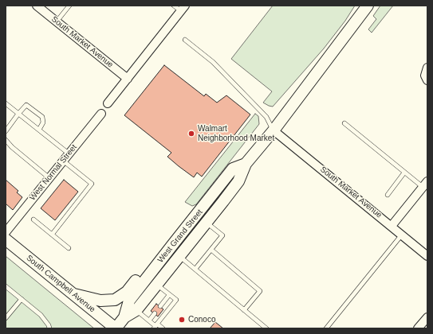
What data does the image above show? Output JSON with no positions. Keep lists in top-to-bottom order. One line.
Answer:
{"streets":{"main road":["West Grand Street","South Campbell Avenue"],"street":["South Market Avenue","West Normal Street"]},"crossings":[["South Market Avenue","West Grand Street"],["West Grand Street","South Campbell Avenue"]],"places":["Walmart Neighborhood Market","Conoco"]}
